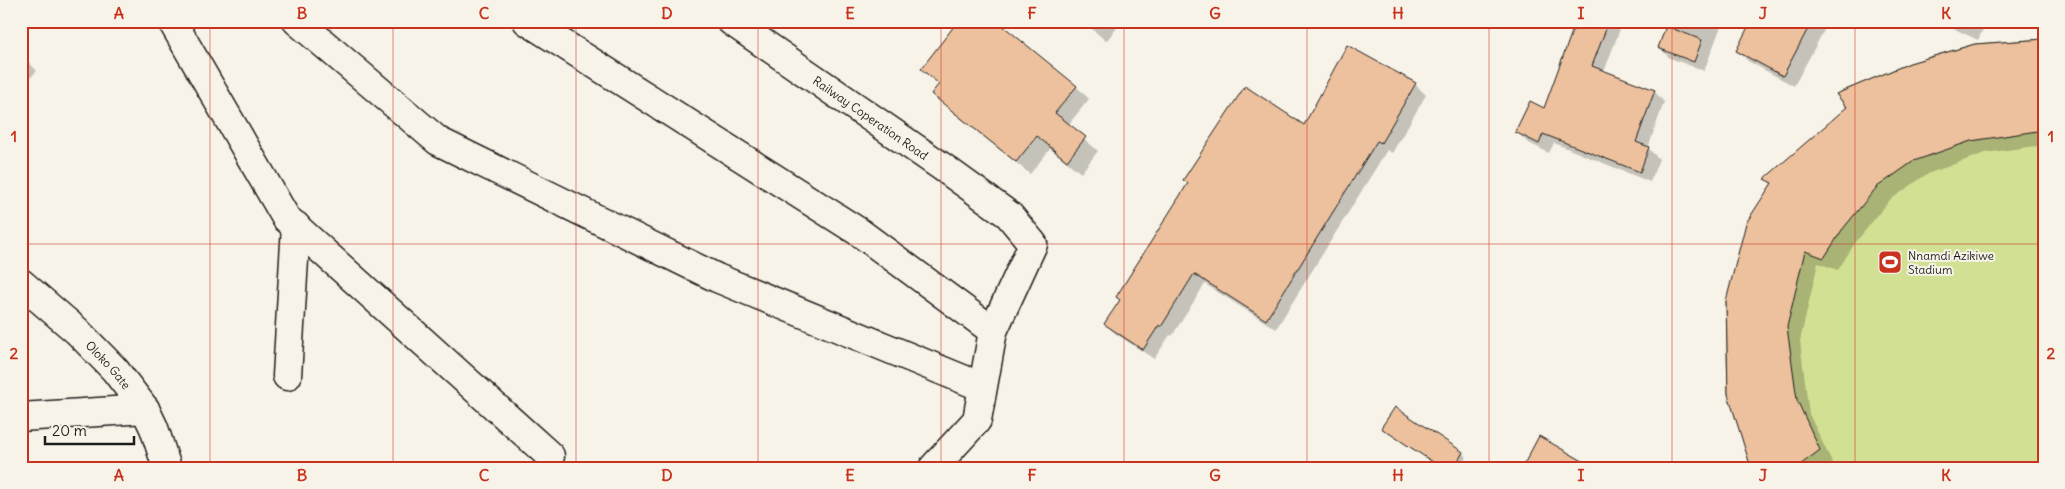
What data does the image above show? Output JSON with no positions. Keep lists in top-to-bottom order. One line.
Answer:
{"streets":{"street":["Railway Coperation Road","Oloko Gate"]},"places":{"sports":["Nnamdi Azikiwe Stadium"]},"scale_bar":"20 m","grid":{"columns":["A","B","C","D","E","F","G","H","I","J","K"],"rows":["1","2"]}}
